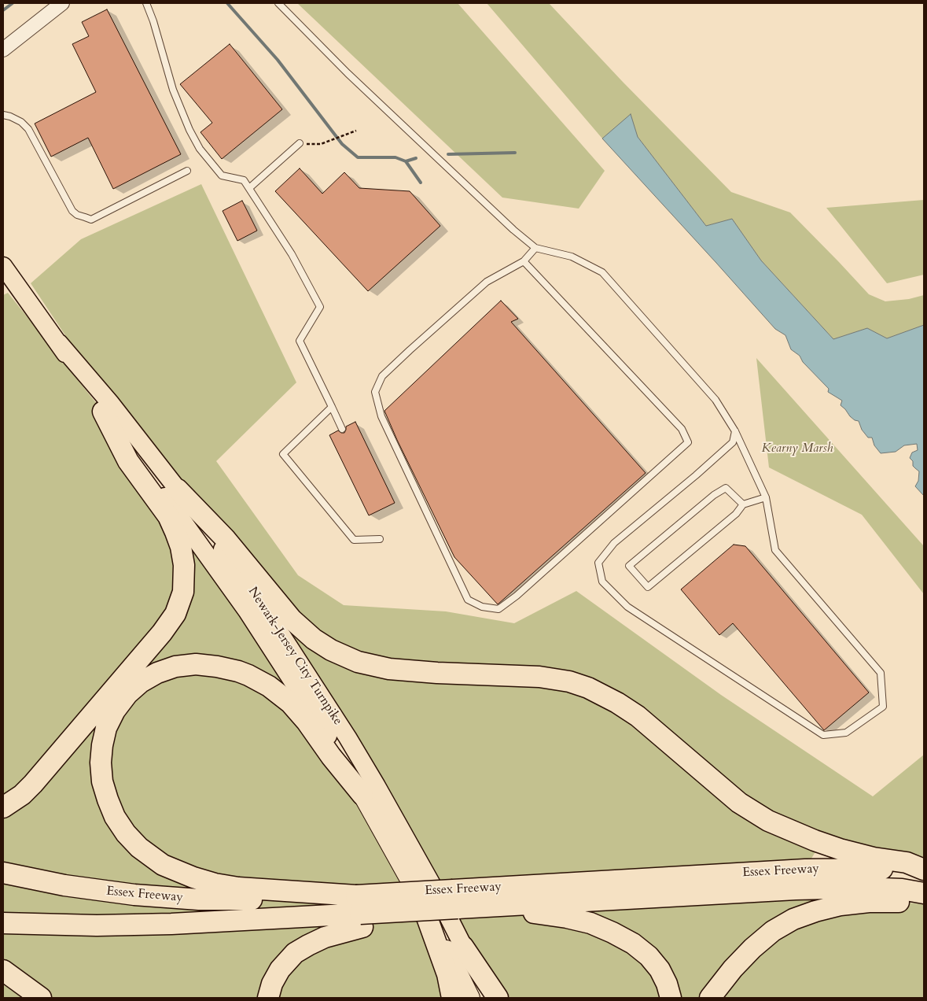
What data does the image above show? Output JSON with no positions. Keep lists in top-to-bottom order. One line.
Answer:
{"streets":{"highway":["Newark-Jersey City Turnpike","Essex Freeway"]},"parks":["Kearny Marsh"]}
